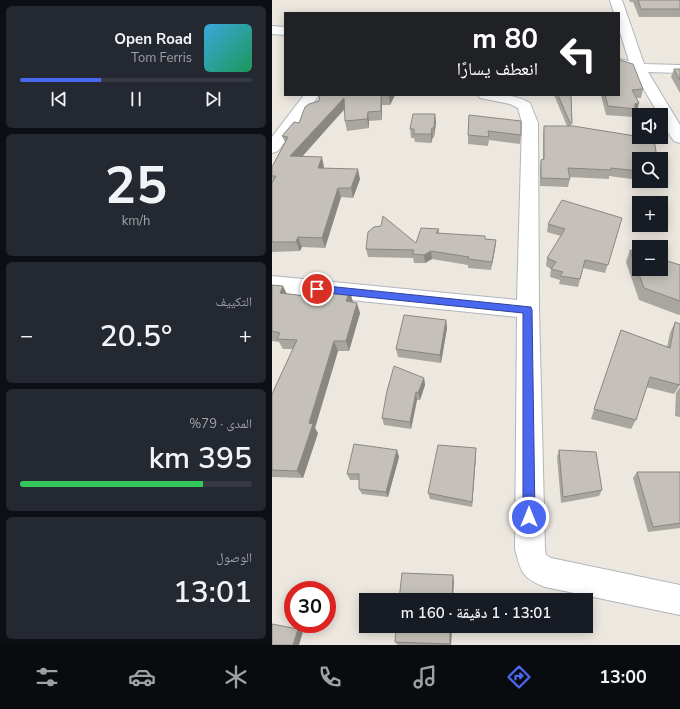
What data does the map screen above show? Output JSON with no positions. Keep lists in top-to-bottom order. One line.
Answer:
{"page":{"turn":["80 m","انعطف يسارًا"],"song":["Open Road","Tom Ferris"],"map_buttons":["+","−"],"tile":[["25","km/h"],"التكييف",["المدى · 79%","395 km"],["الوصول","13:01"]],"heat":["−","20.5°","+"],"limit":"30","trip":"13:01 · 1 دقيقة · 160 m","tabs":"13:00"}}
